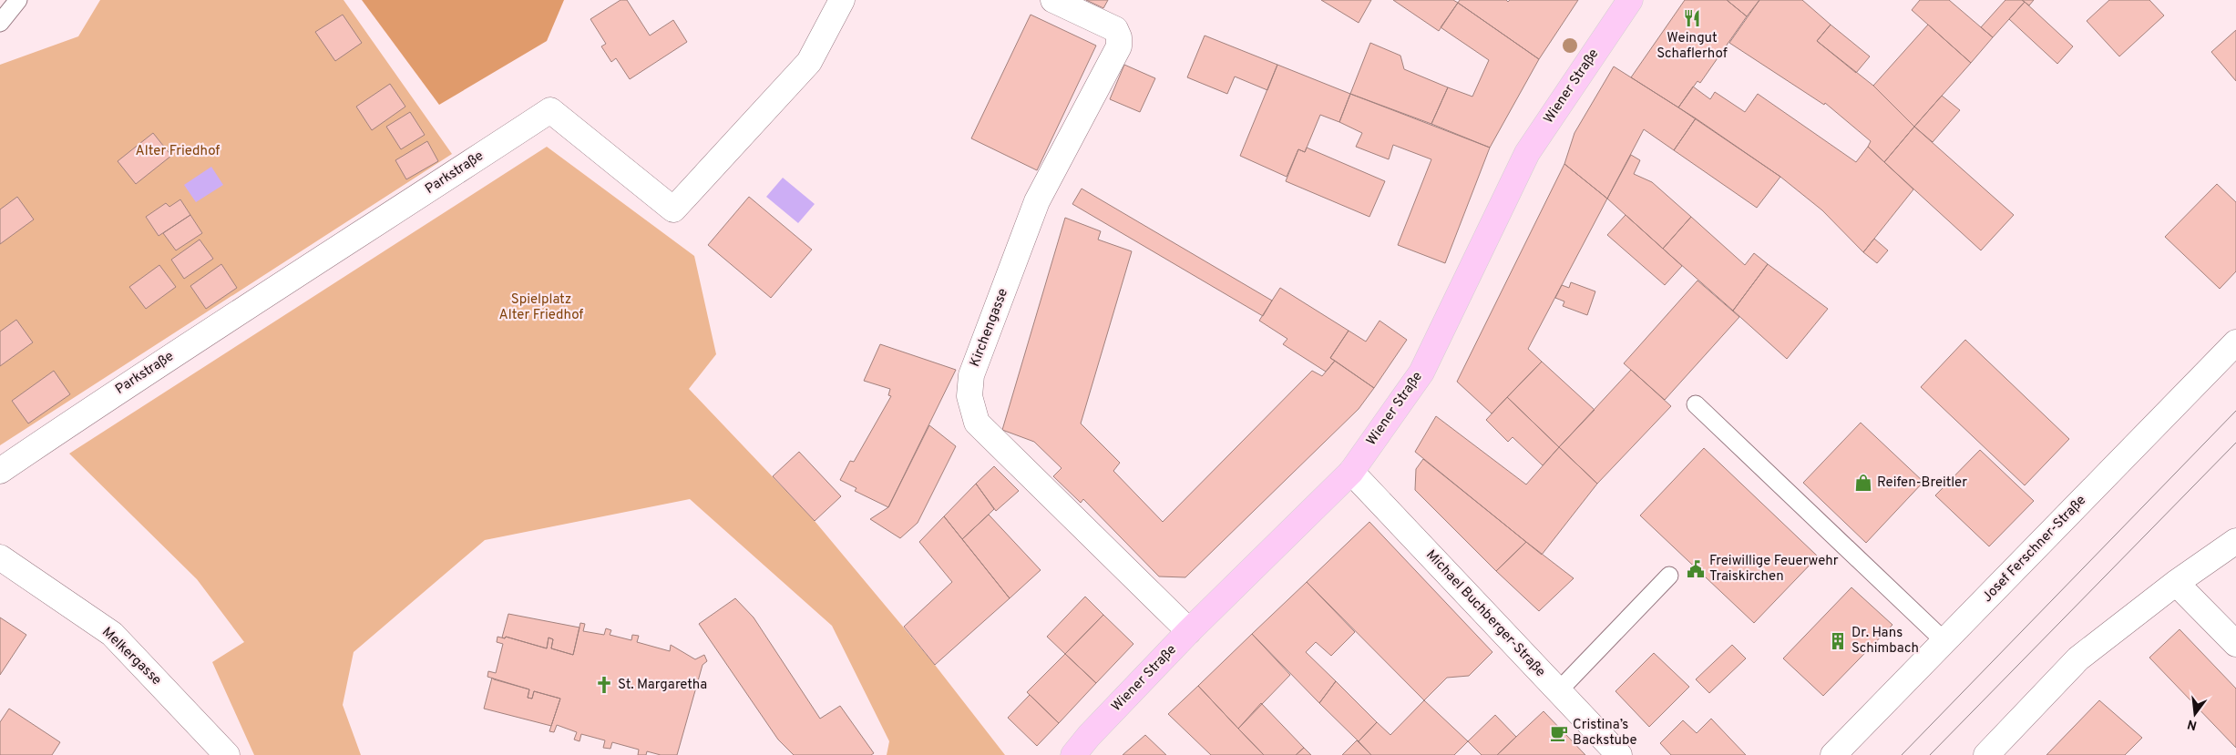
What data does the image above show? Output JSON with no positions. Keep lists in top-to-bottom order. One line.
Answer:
{"streets":{"main road":["Wiener Straße"],"street":["Parkstraße","Kirchengasse","Josef Ferschner-Straße","Michael Buchberger-Straße","Melkergasse"]},"crossings":[["Wiener Straße","Kirchengasse"],["Wiener Straße","Michael Buchberger-Straße"]],"parks":["Alter Friedhof","Spielplatz Alter Friedhof"],"places":{"restaurant":["Weingut Schaflerhof"],"shop":["Reifen-Breitler"],"public building":["Freiwillige Feuerwehr Traiskirchen"],"building":["Dr. Hans Schimbach"],"church":["St. Margaretha"],"cafe":["Cristina’s Backstube"]},"north":"bottom"}
